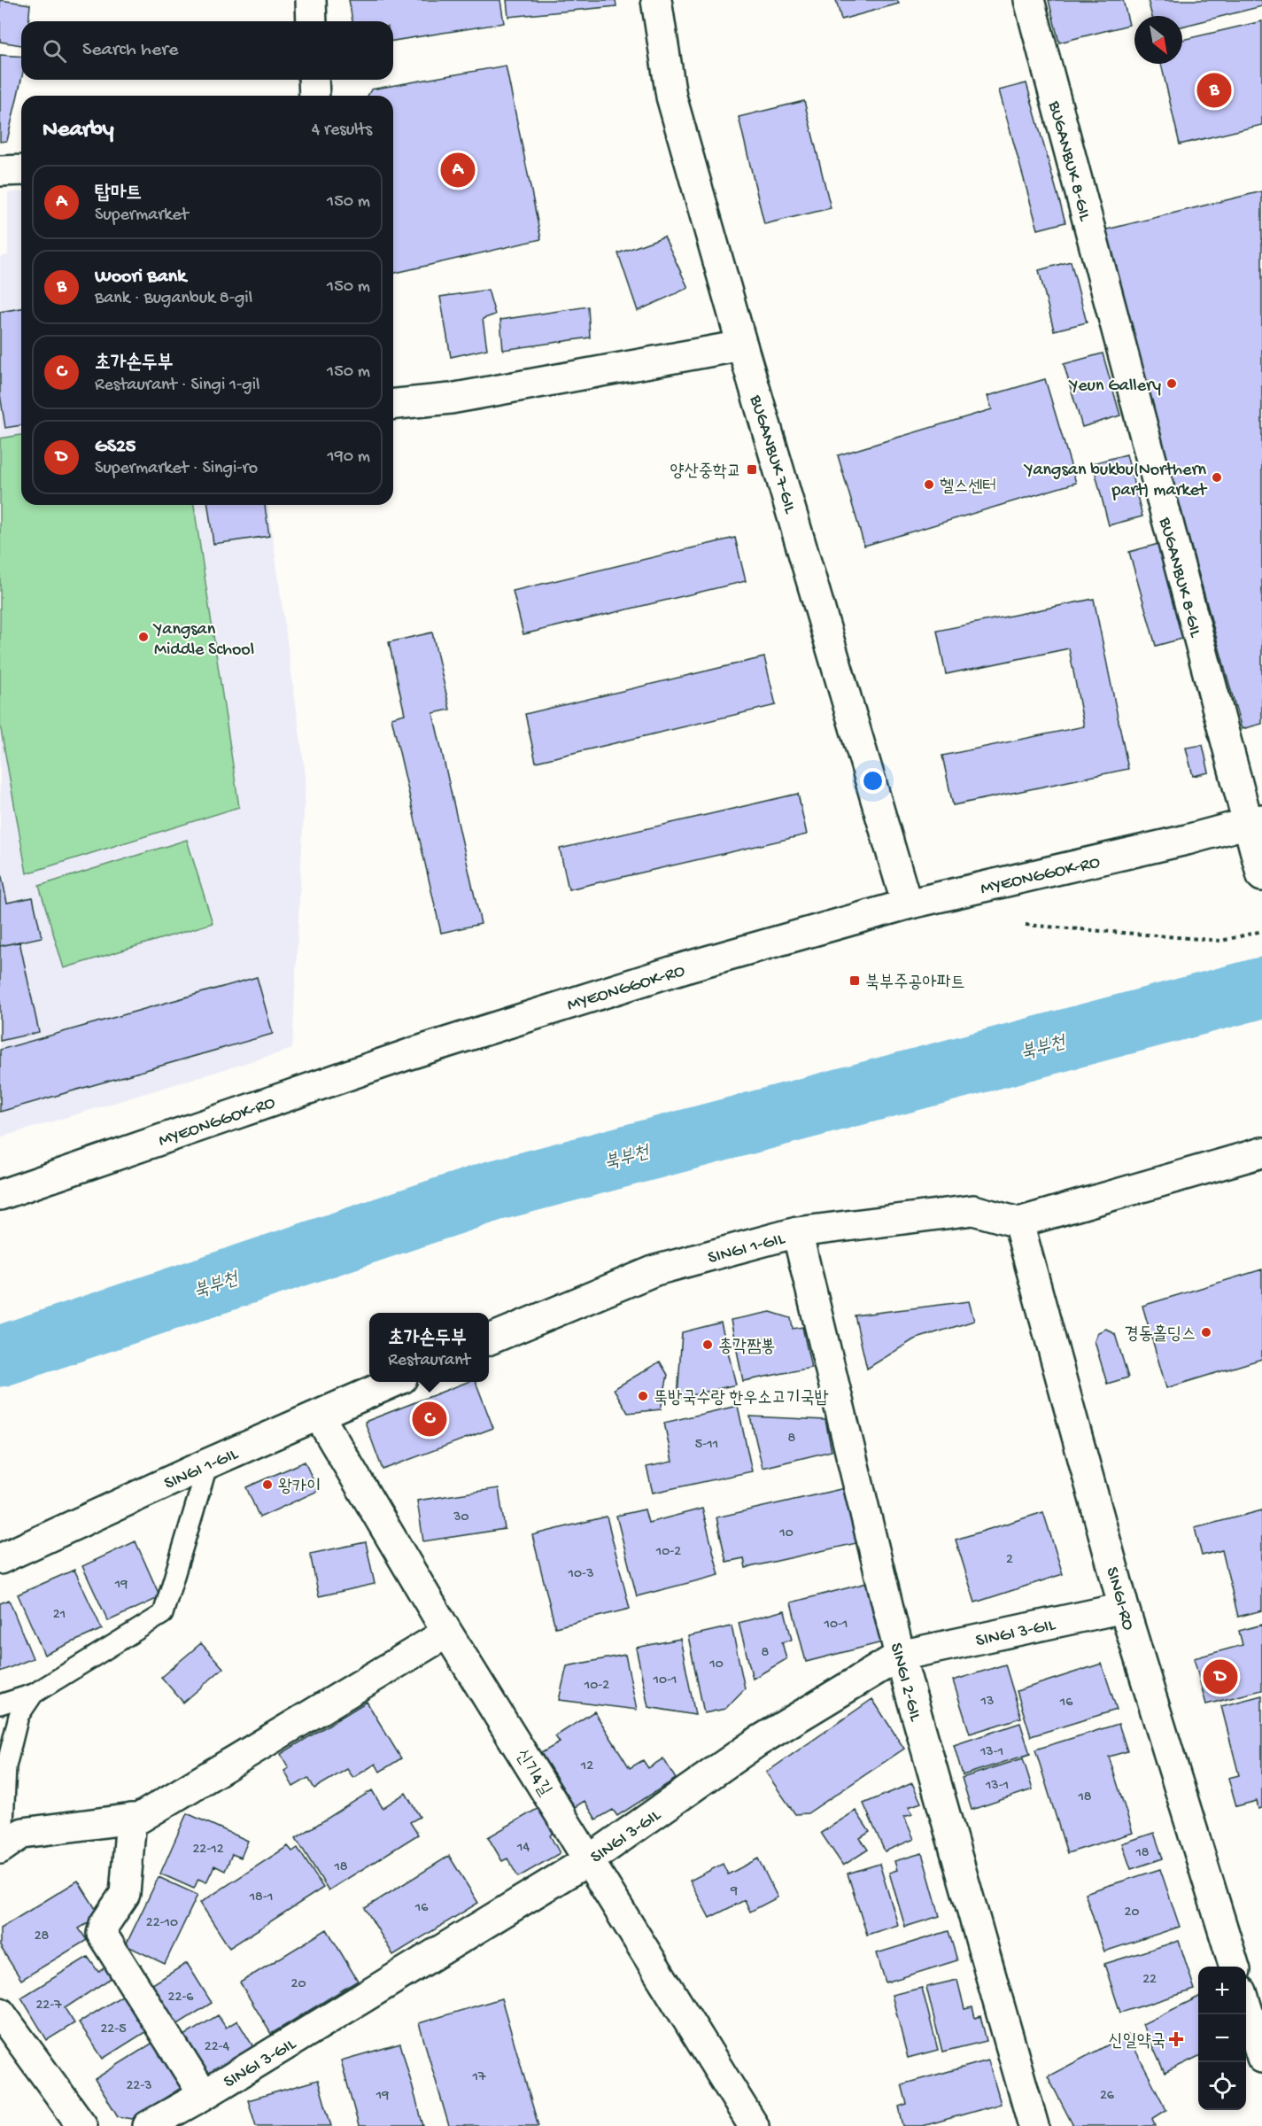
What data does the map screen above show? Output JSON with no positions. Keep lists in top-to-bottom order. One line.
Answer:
{"streets":{"street":["BUGANBUK 8-GIL","BUGANBUK 7-GIL","MYEONGGOK-RO","SINGI 1-GIL","SINGI-RO","SINGI 3-GIL","SINGI 2-GIL","신기4길"]},"crossings":[["BUGANBUK 8-GIL","MYEONGGOK-RO"],["BUGANBUK 7-GIL","MYEONGGOK-RO"],["SINGI 1-GIL","SINGI-RO"],["SINGI 1-GIL","SINGI 2-GIL"],["SINGI 1-GIL","신기4길"],["SINGI-RO","SINGI 3-GIL"],["SINGI 3-GIL","SINGI 2-GIL"],["SINGI 3-GIL","신기4길"]],"water":["북부천"],"places":{"other":["Yeun Gallery","Yangsan bukbu(Northern part) market","헬스센터","Yangsan Middle School","경동홀딩스","총각짬뽕","뚝방국수랑 한우소고기국밥","왕카이"],"transit":["양산중학교","북부주공아파트"],"health":["신일약국"]},"house_numbers":["8","5-11","30","10","10-2","2","10-3","19","21","10-1","8","10","10-1","10-2","13","16","13-1","12","13-1","18","14","22-12","18","18","9","18-1","16","20","22-10","28","22","20","22-6","22-7","22-5","22-4","17","22-3","19","26"],"north":"bottom right","page":{"search":"Search here","pins":["B","A","C","D"],"heading":["Nearby","4 results"],"list":[{"mark":"A","name":"탑마트","note":"Supermarket","value":"150 m"},{"mark":"B","name":"Woori Bank","note":"Bank · Buganbuk 8-gil","value":"150 m"},{"mark":"C","name":"초가손두부","note":"Restaurant · Singi 1-gil","value":"150 m"},{"mark":"D","name":"GS25","note":"Supermarket · Singi-ro","value":"190 m"}],"popup":["초가손두부","Restaurant"],"map_buttons":["+","−"]}}
